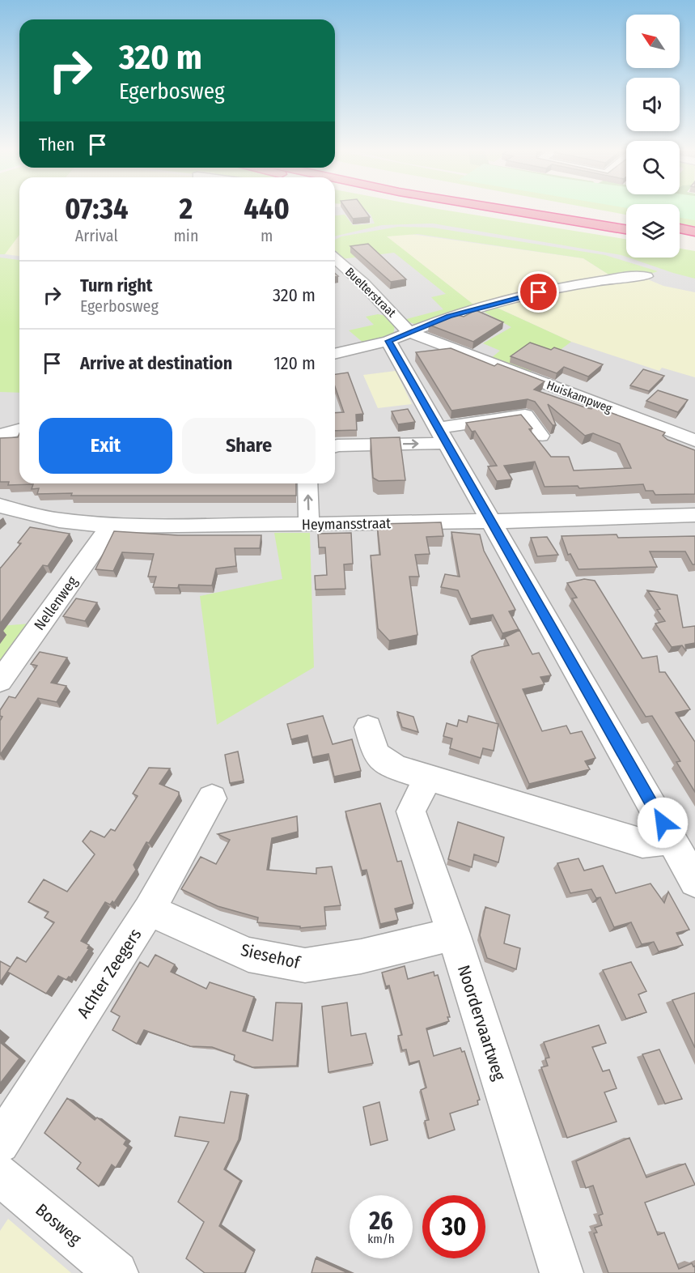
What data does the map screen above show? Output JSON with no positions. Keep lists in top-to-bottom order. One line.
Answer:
{"streets":{"street":["Buelterstraat","Huiskampweg","Heymansstraat","Nellenweg","Siesehof","Achter Zeegers","Noordervaartweg","Bosweg"]},"crossings":[["Buelterstraat","Huiskampweg"],["Heymansstraat","Nellenweg"],["Siesehof","Achter Zeegers"],["Siesehof","Noordervaartweg"]],"north":"top left","page":{"turn":["320 m","Egerbosweg"],"then":"Then","eta":["07:34","Arrival","2","min","440","m"],"list":[{"name":"Turn right","note":"Egerbosweg","value":"320 m"},{"name":"Arrive at destination","value":"120 m"}],"buttons":["Exit","Share"],"speed":"26 km/h","limit":"30"}}
